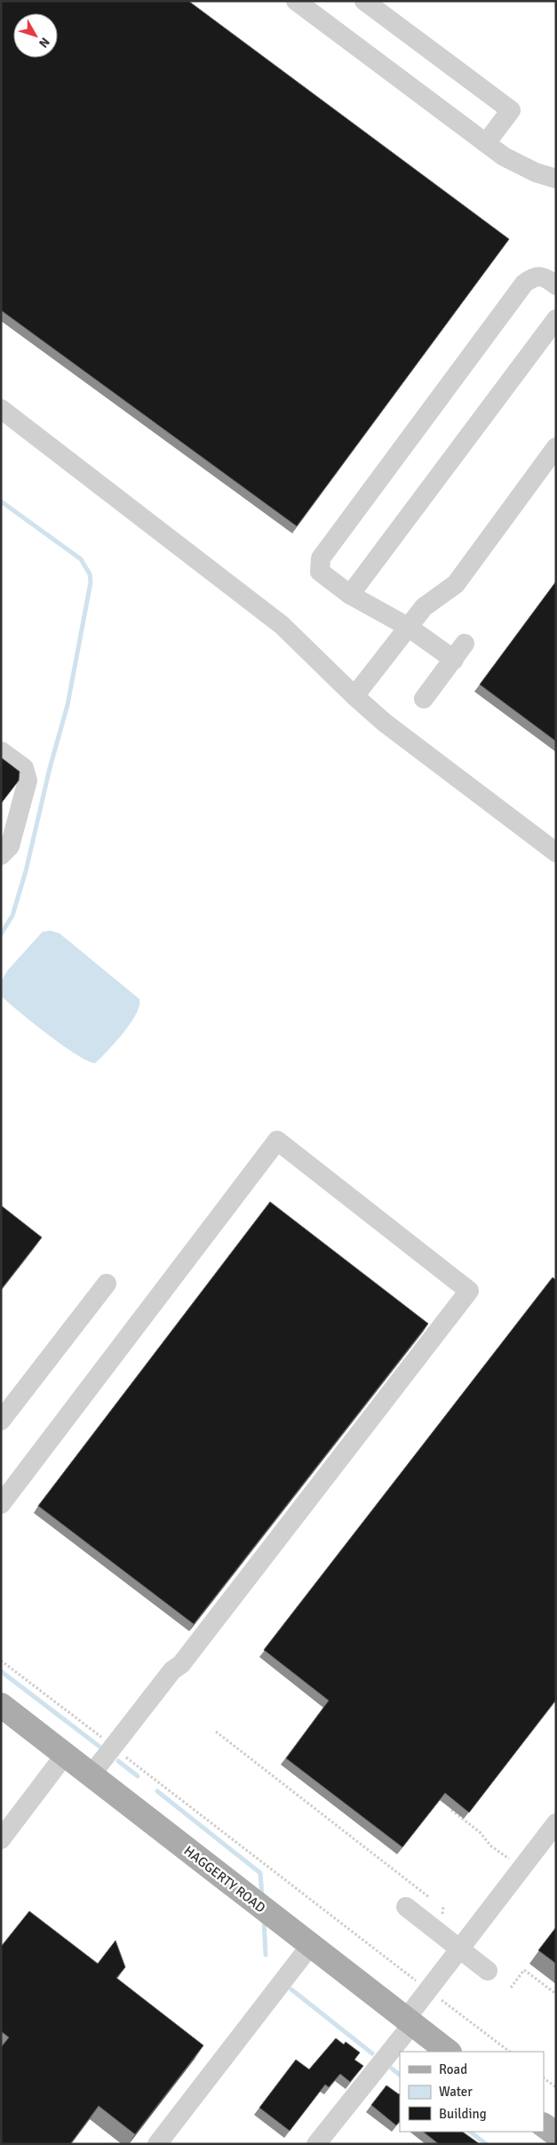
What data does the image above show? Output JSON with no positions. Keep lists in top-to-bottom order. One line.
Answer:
{"streets":{"main road":["HAGGERTY ROAD"]},"legend":["Road","Water","Building"],"north":"bottom right"}
